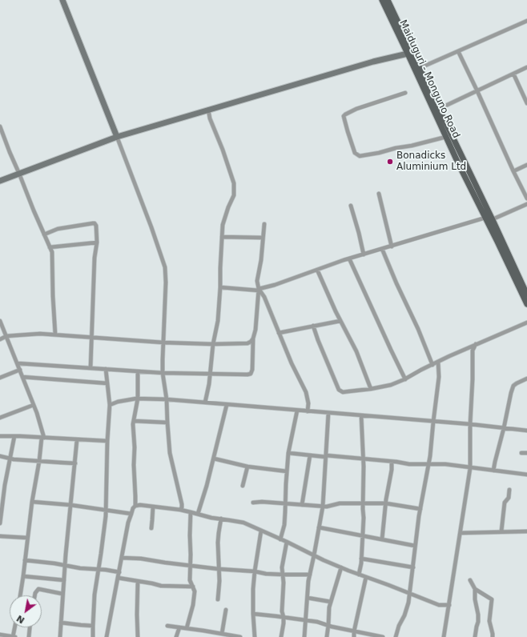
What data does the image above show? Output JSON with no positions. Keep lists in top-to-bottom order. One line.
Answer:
{"streets":{"main road":["Maiduguri - Monguno Road"]},"places":["Bonadicks Aluminium Ltd"],"north":"bottom left"}
